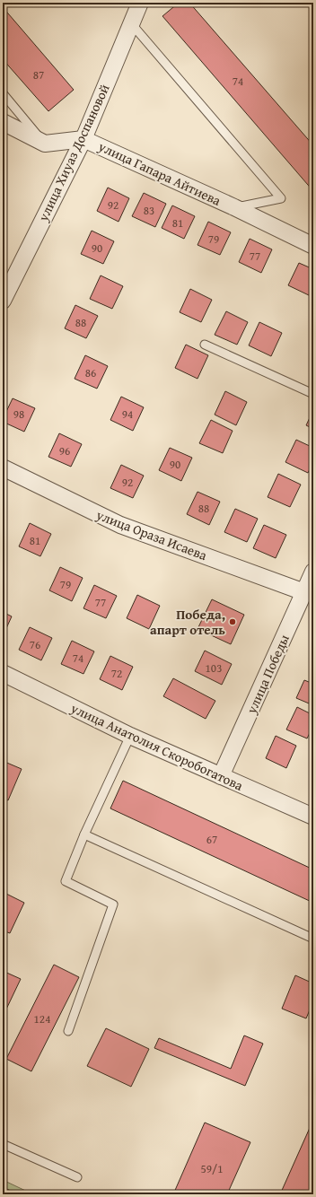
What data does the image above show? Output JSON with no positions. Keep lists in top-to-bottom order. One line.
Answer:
{"streets":{"street":["улица Хиуаз Доспановой","улица Гапара Айтиева","улица Ораза Исаева","улица Победы","улица Анатолия Скоробогатова"]},"crossings":[["улица Хиуаз Доспановой","улица Гапара Айтиева"],["улица Ораза Исаева","улица Победы"],["улица Победы","улица Анатолия Скоробогатова"]],"places":["Победа, апарт отель"],"house_numbers":["87","74","92","83","81","79","90","77","88","86","98","94","96","90","92","88","81","79","77","76","74","103","72","67","124","59/1"]}
